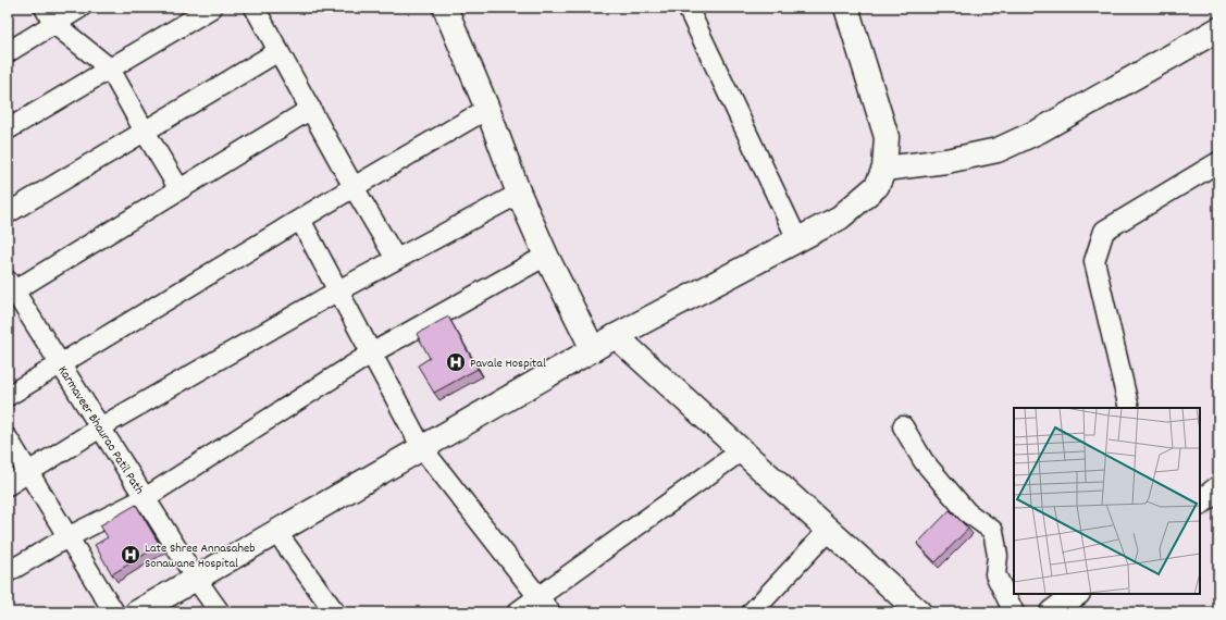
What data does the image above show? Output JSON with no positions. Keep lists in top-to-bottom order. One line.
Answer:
{"streets":{"street":["Karmaveer Bhaurao Patil Path"]},"places":{"hospital":["Pavale Hospital","Late Shree Annasaheb Sonawane Hospital"]}}
